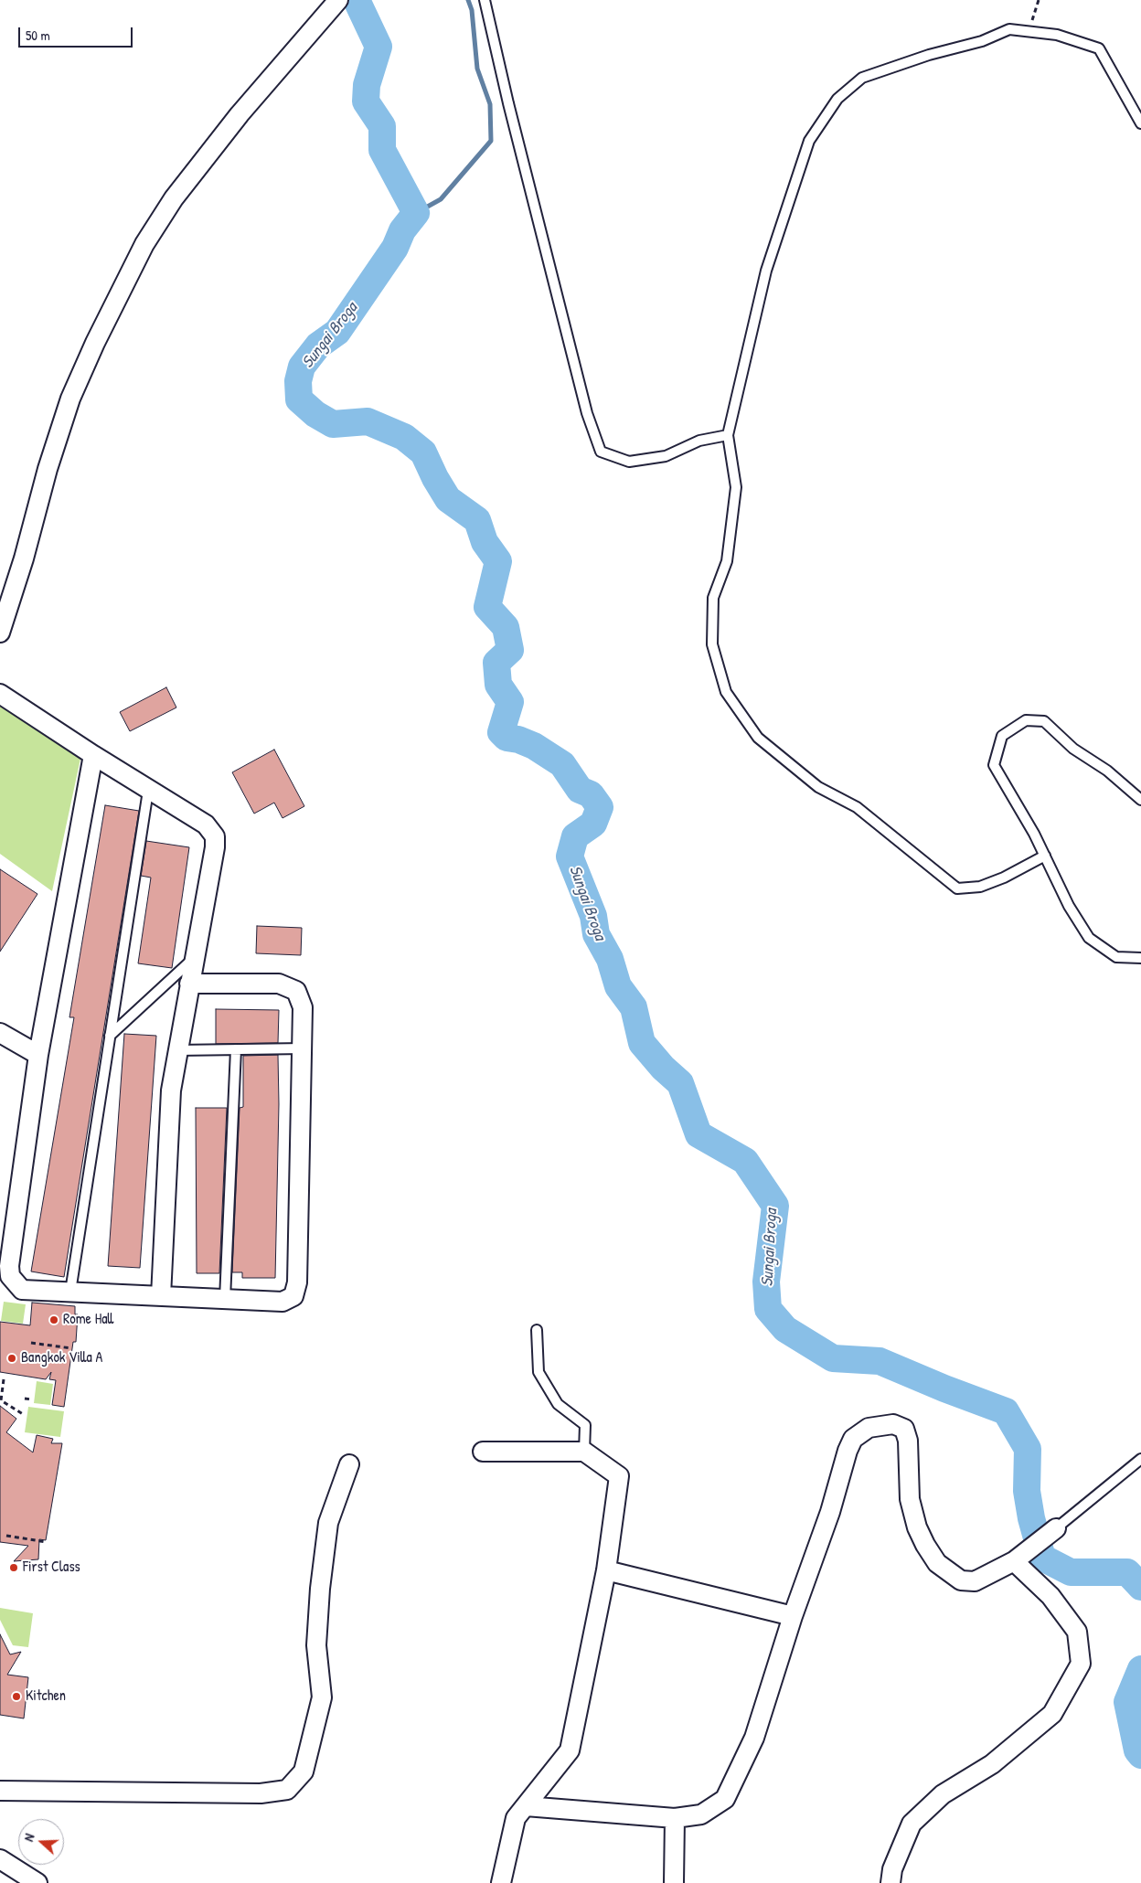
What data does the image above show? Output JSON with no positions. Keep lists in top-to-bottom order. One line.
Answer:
{"water":["Sungai Broga"],"places":["Rome Hall","Bangkok Villa A","First Class","Kitchen"],"scale_bar":"50 m","north":"left"}
